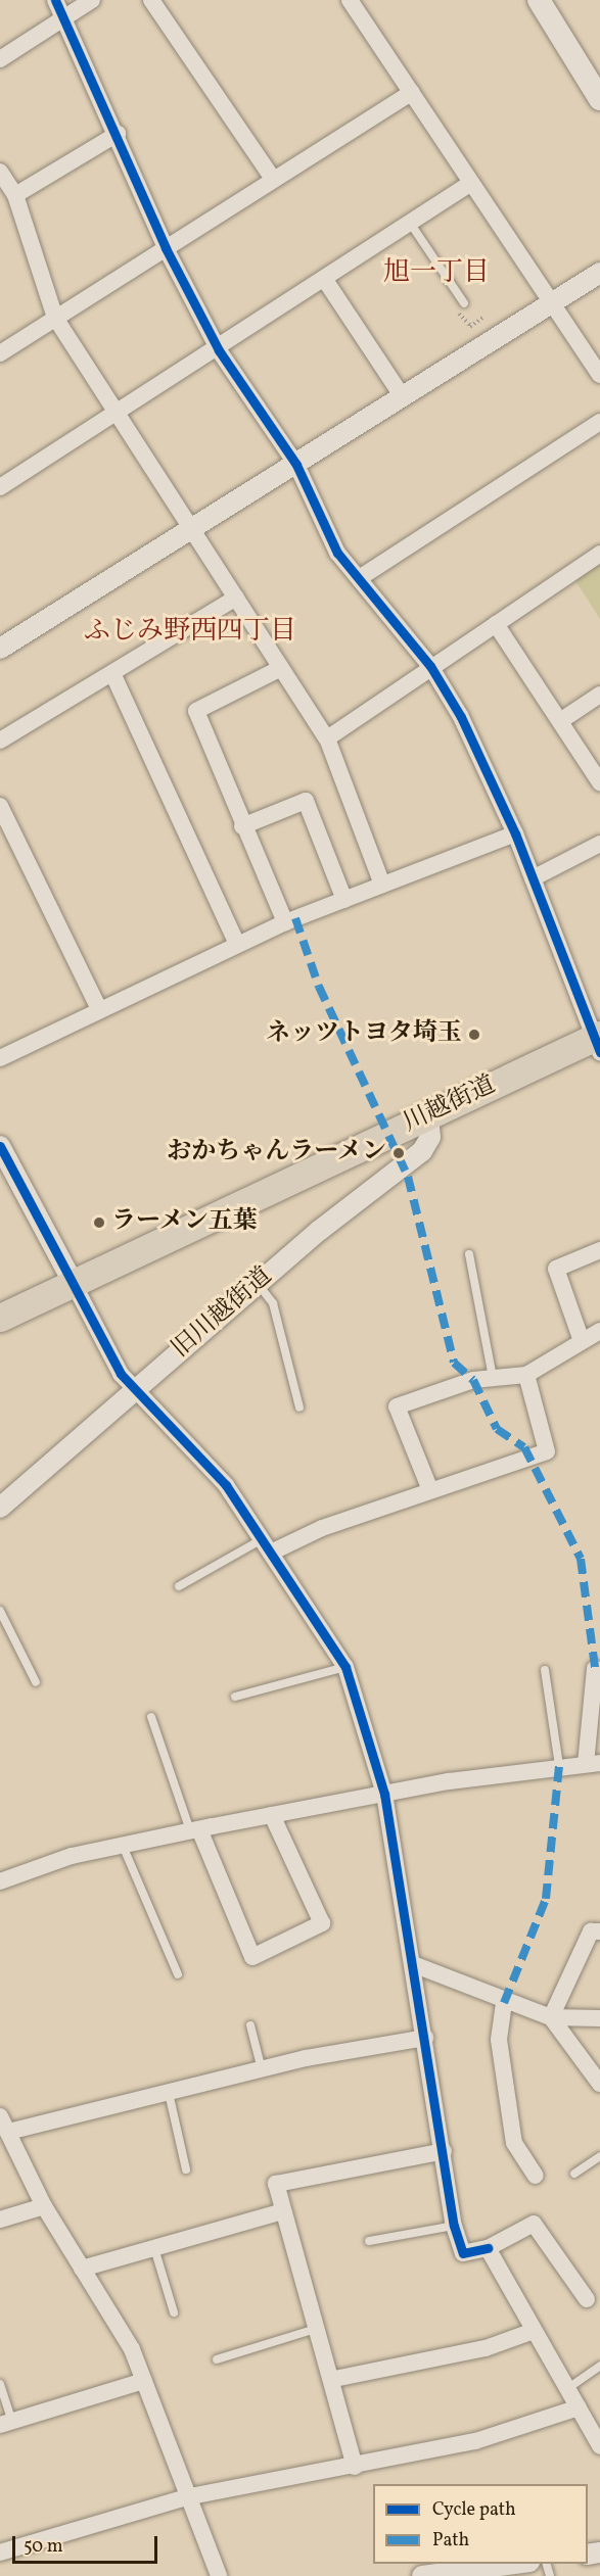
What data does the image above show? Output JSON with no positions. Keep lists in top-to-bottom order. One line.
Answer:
{"streets":{"highway":["川越街道"],"street":["旧川越街道"]},"crossings":[["川越街道","旧川越街道"]],"districts":["旭一丁目","ふじみ野西四丁目"],"places":["ネッツトヨタ埼玉","おかちゃんラーメン","ラーメン五葉"],"legend":["Cycle path","Path"],"scale_bar":"50 m"}
